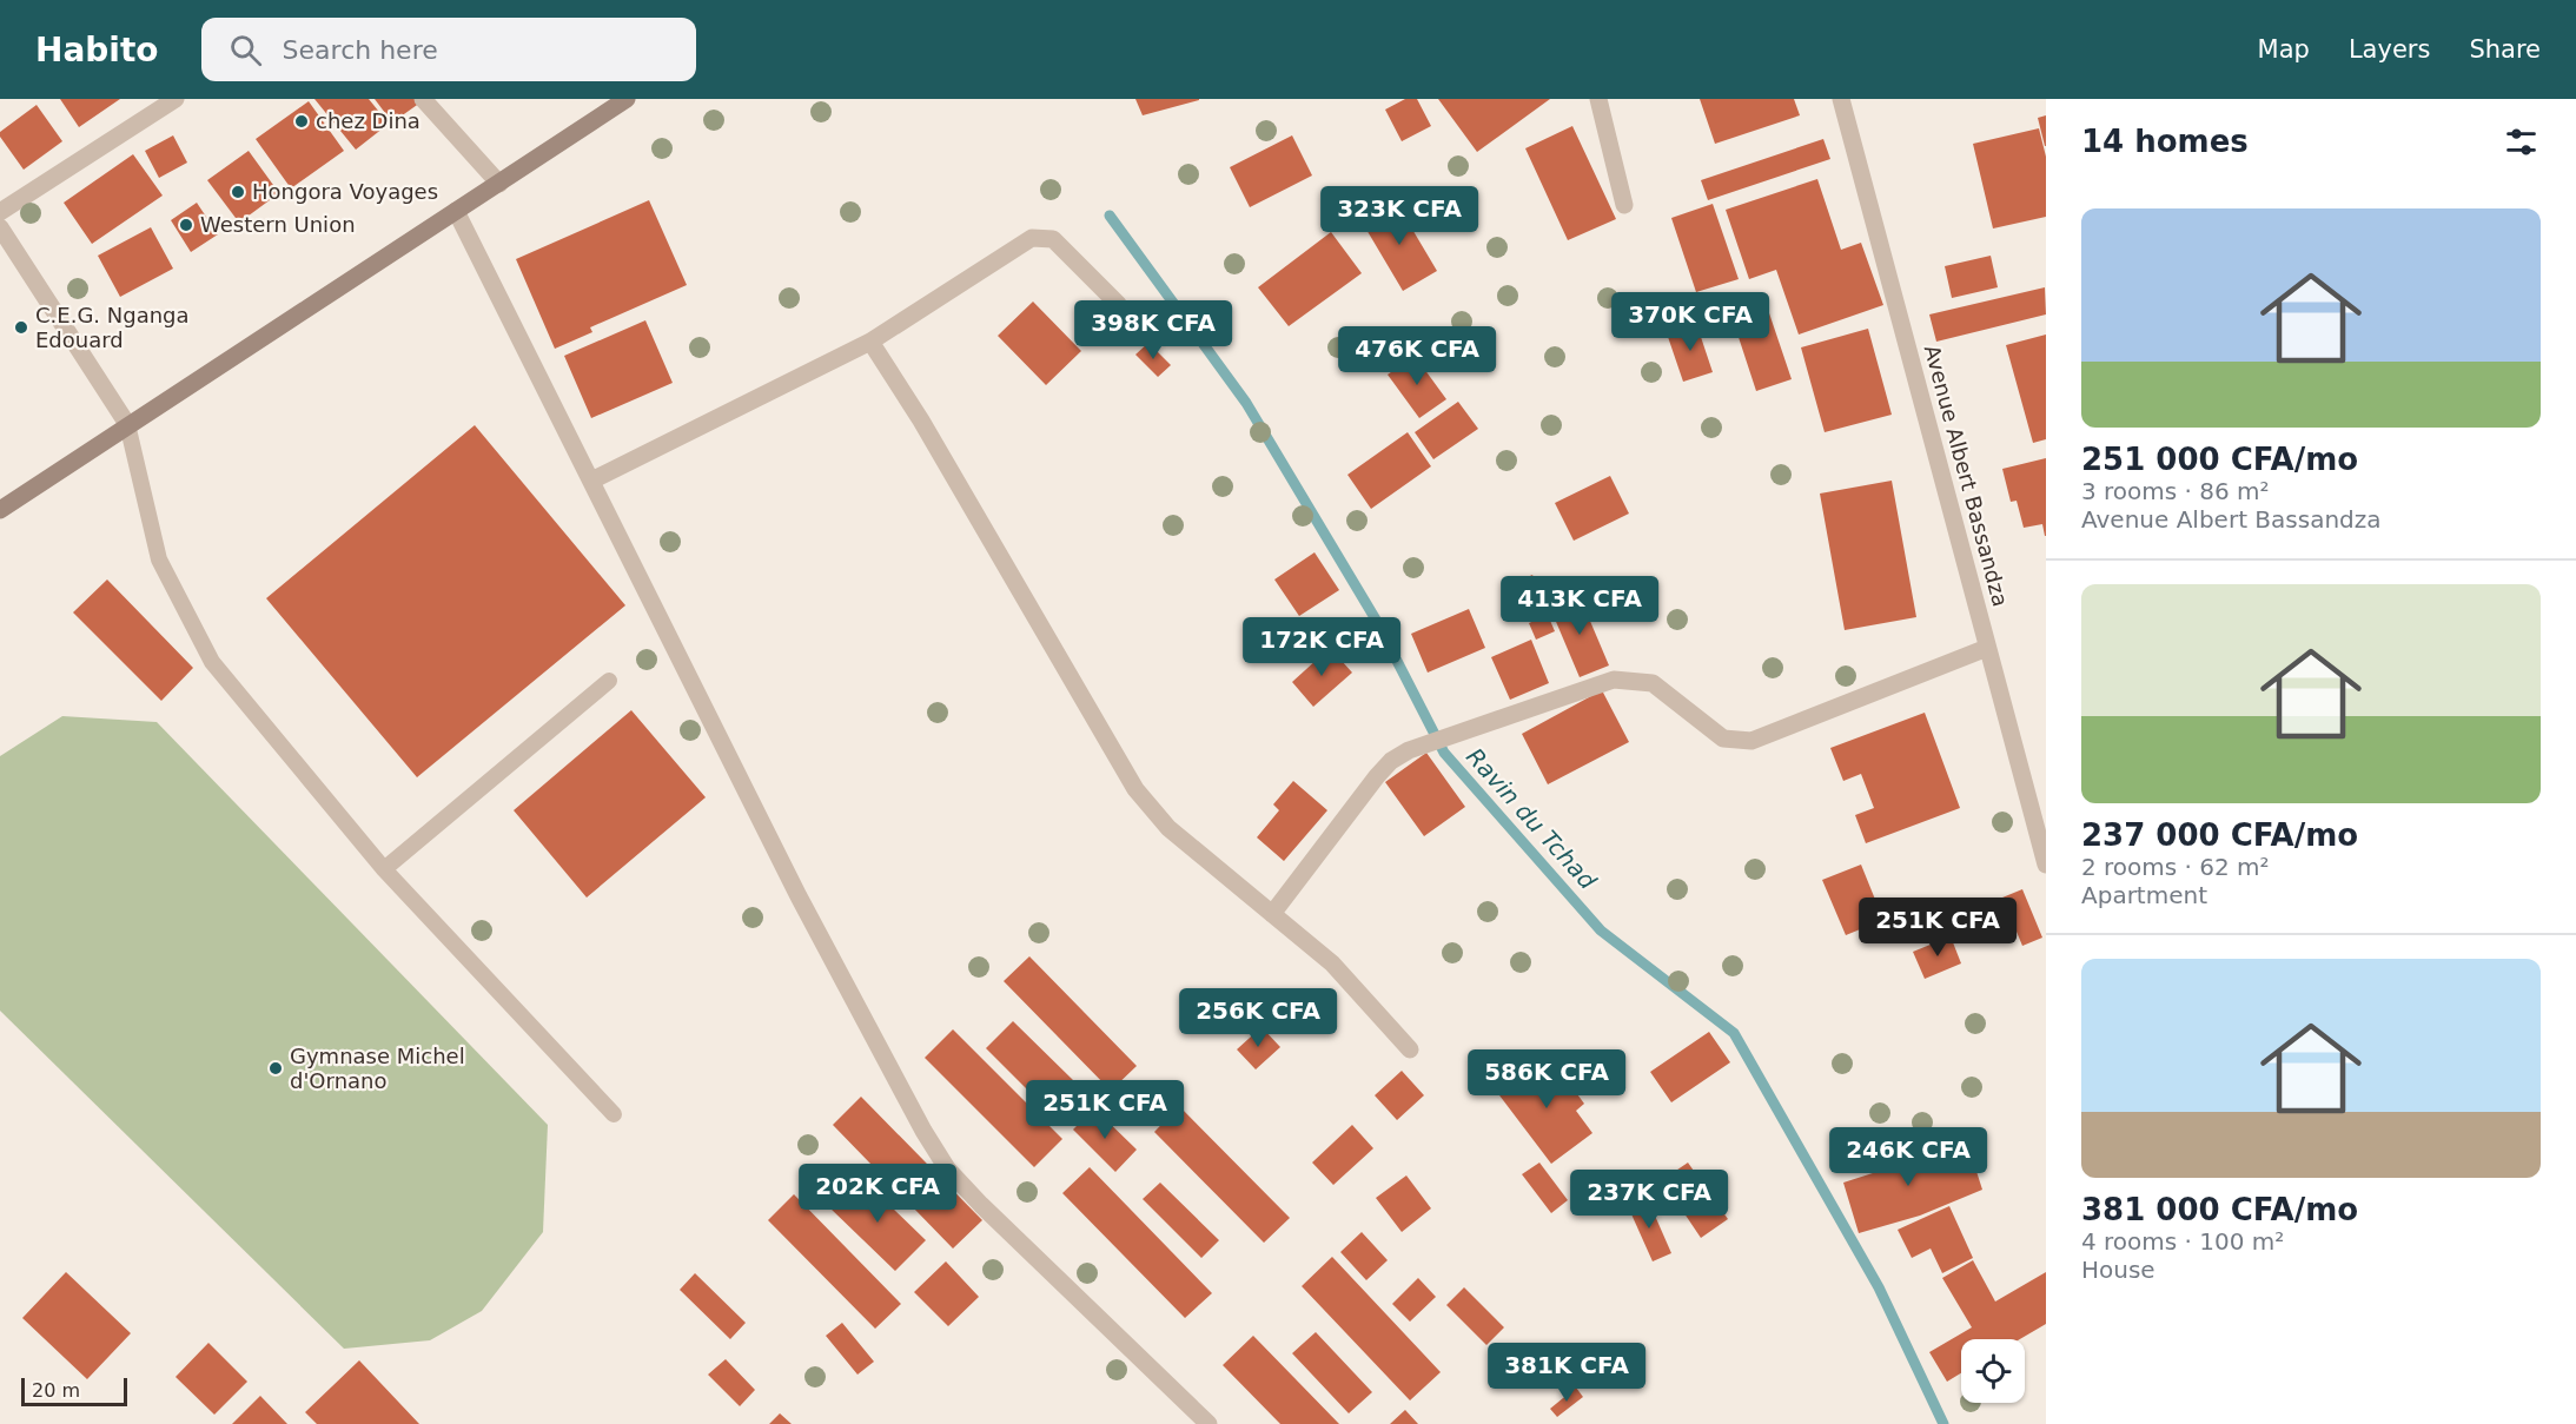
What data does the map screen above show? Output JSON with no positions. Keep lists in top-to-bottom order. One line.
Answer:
{"streets":{"street":["Avenue Albert Bassandza"]},"water":["Ravin du Tchad"],"places":["chez Dina","Hongora Voyages","Western Union","C.E.G. Nganga Edouard","Gymnase Michel d'Ornano"],"scale_bar":"20 m","page":{"header":"Habito","search":"Search here","nav":["Map","Layers","Share"],"heading":"14 homes","list":[{"name":"251 000 CFA/mo","note":"3 rooms · 86 m² · Avenue Albert Bassandza"},{"name":"237 000 CFA/mo","note":"2 rooms · 62 m² · Apartment"},{"name":"381 000 CFA/mo","note":"4 rooms · 100 m² · House"}],"price":["323K CFA","370K CFA","398K CFA","476K CFA","413K CFA","172K CFA","251K CFA","256K CFA","586K CFA","251K CFA","246K CFA","202K CFA","237K CFA","381K CFA"],"scale":"20 m"}}
